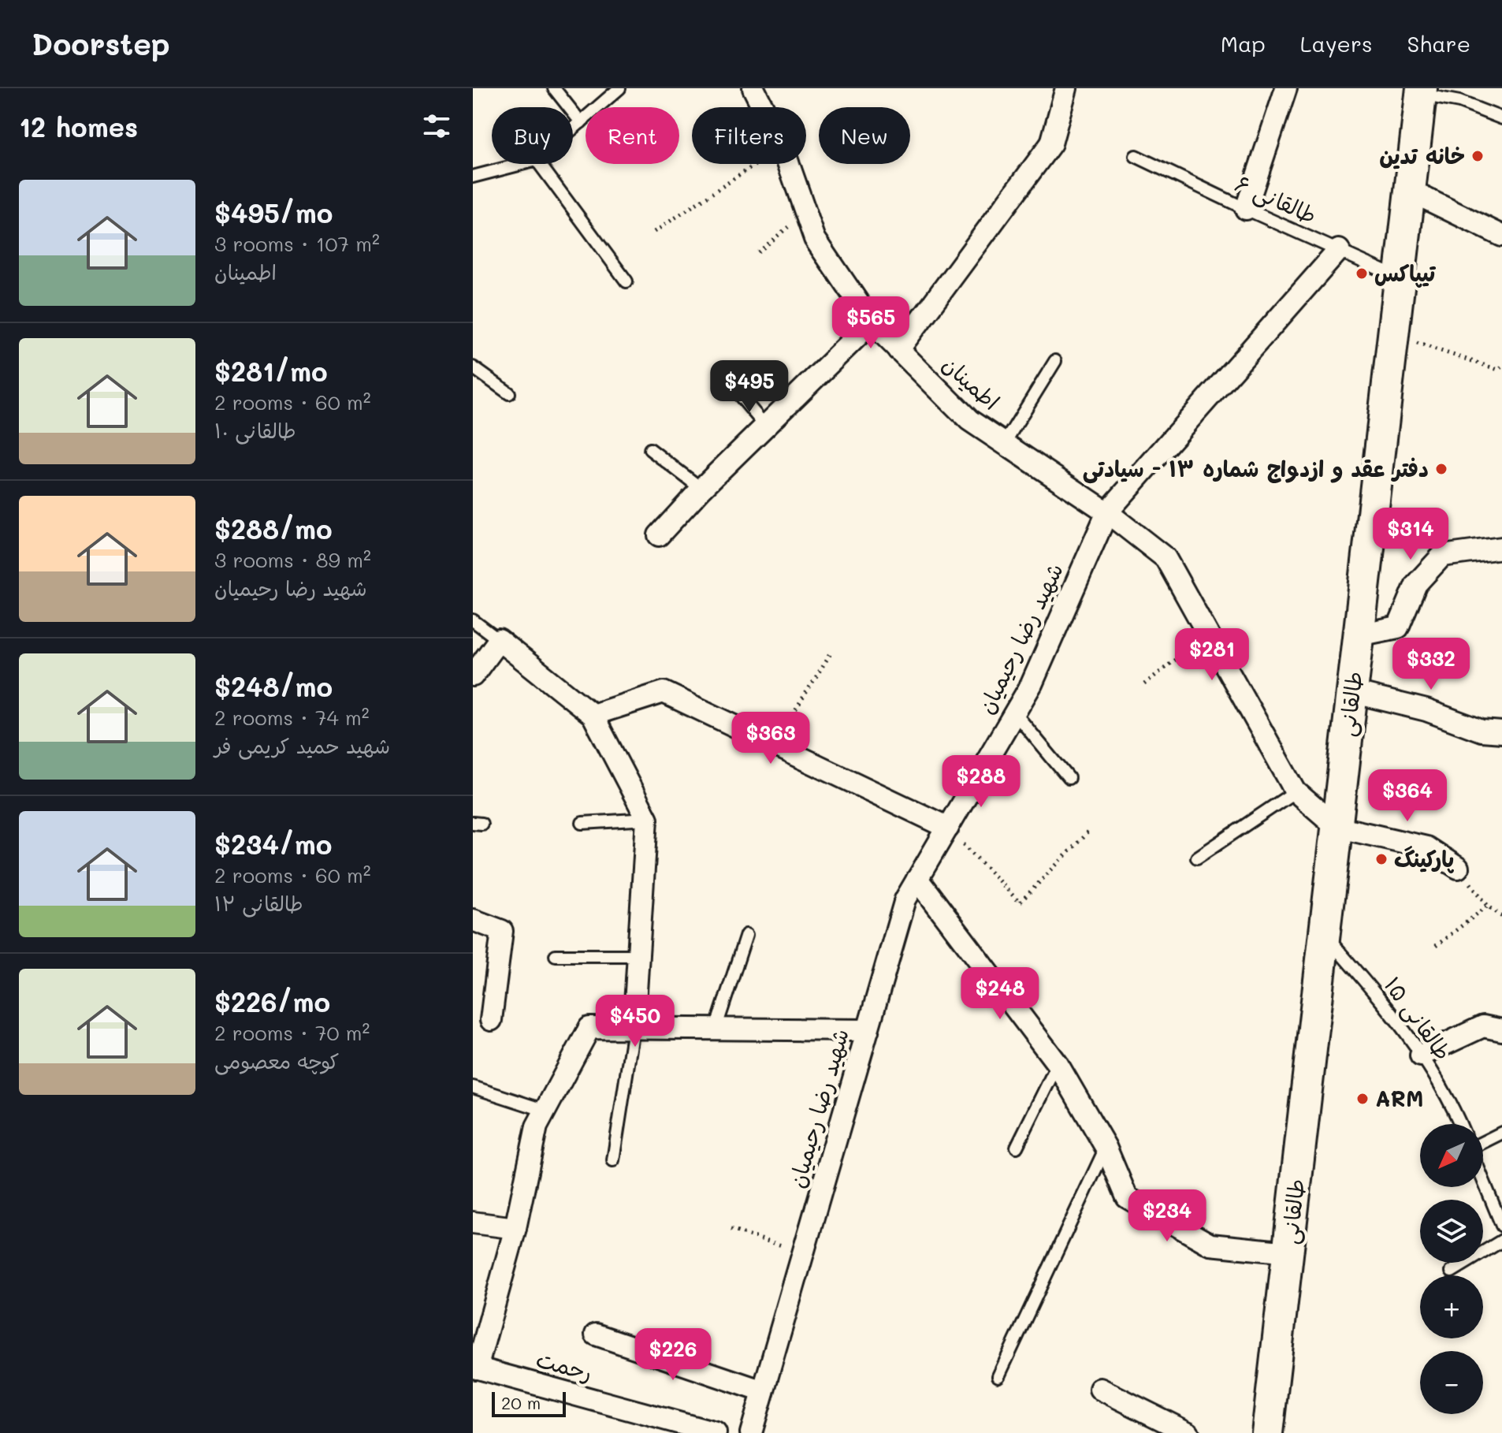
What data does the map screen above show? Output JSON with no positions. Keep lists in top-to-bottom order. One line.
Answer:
{"streets":{"main road":["طالقانی"],"street":["اطمینان","شهید رضا رحیمیان","رحمت"],"lane":["طالقانی ۶","طالقانی ۱۵"]},"crossings":[["طالقانی ۶","شهید رضا رحیمیان"],["طالقانی ۶","طالقانی"],["اطمینان","شهید رضا رحیمیان"],["طالقانی","طالقانی ۱۵"]],"places":["خانه تدین","تیپاکس","دفتر عقد و ازدواج شماره ۱۳ - سیادتی","پارکینگ","ARM"],"scale_bar":"20 m","north":"bottom left","page":{"header":"Doorstep","nav":["Map","Layers","Share"],"heading":"12 homes","chip":["Buy","Rent","Filters","New"],"list":[{"name":"$495/mo","note":"3 rooms · 107 m² · اطمینان"},{"name":"$281/mo","note":"2 rooms · 60 m² · طالقانی ۱۰"},{"name":"$288/mo","note":"3 rooms · 89 m² · شهید رضا رحیمیان"},{"name":"$248/mo","note":"2 rooms · 74 m² · شهید حمید کریمی فر"},{"name":"$234/mo","note":"2 rooms · 60 m² · طالقانی ۱۲"},{"name":"$226/mo","note":"2 rooms · 70 m² · کوچه معصومی"}],"price":["$565","$495","$314","$281","$332","$363","$288","$364","$248","$450","$234","$226"],"map_buttons":["+","−"],"scale":"20 m"}}
